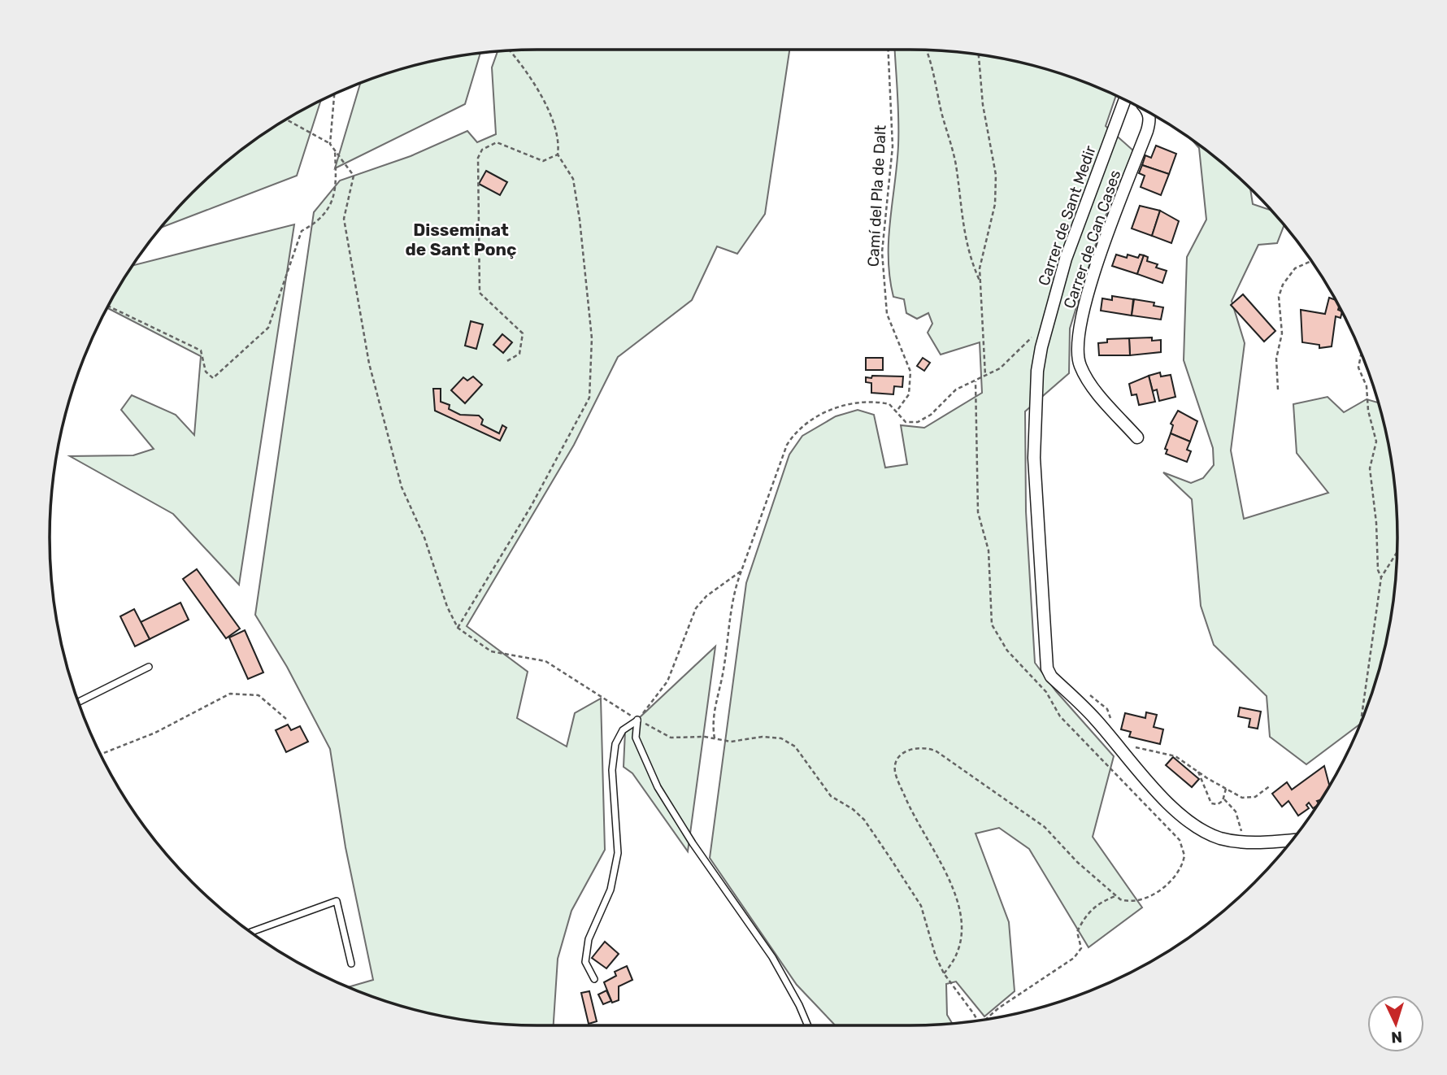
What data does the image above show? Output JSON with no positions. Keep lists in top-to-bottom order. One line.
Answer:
{"streets":{"street":["Carrer de Sant Medir","Carrer de Can Cases"],"path":["Camí del Pla de Dalt"]},"districts":["Disseminat de Sant Ponç"],"north":"bottom"}
